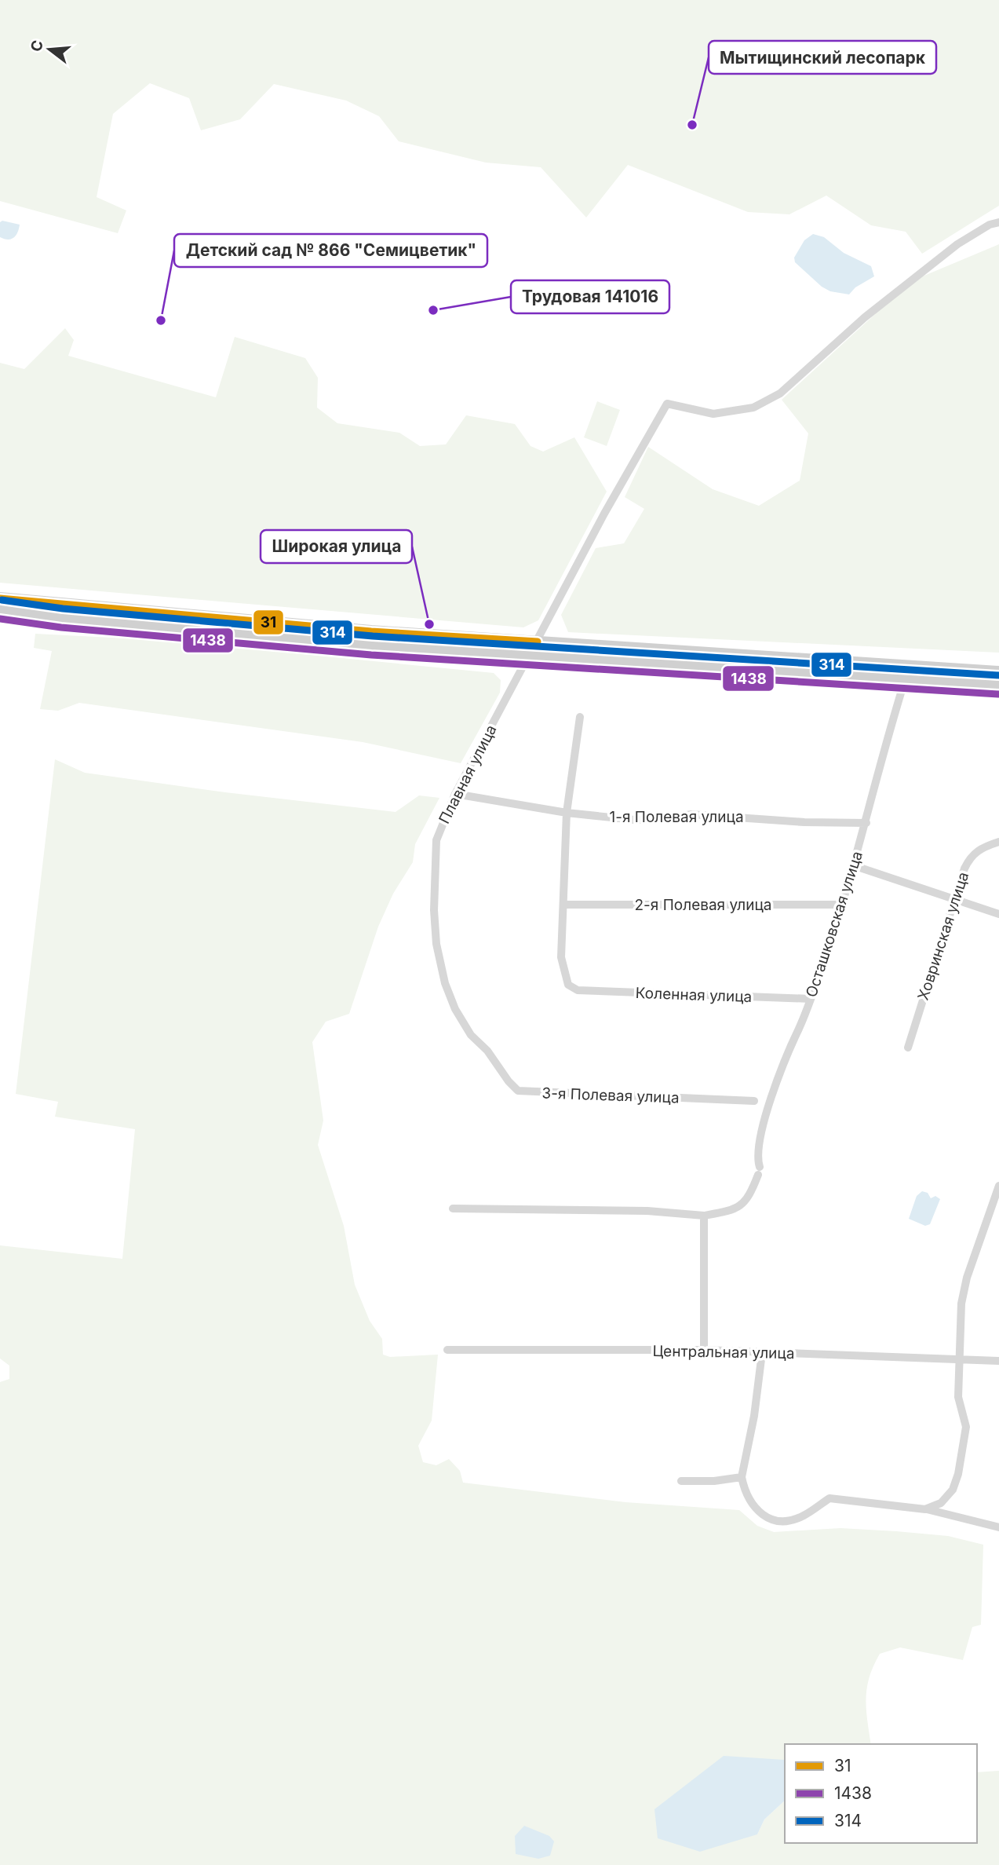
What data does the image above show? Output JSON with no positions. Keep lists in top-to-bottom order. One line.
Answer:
{"streets":{"street":["Плавная улица","1-я Полевая улица","2-я Полевая улица","Осташковская улица","Ховринская улица","Коленная улица","3-я Полевая улица","Центральная улица"]},"crossings":[["Плавная улица","1-я Полевая улица"],["Плавная улица","3-я Полевая улица"],["1-я Полевая улица","Осташковская улица"],["2-я Полевая улица","Осташковская улица"],["2-я Полевая улица","Коленная улица"],["Осташковская улица","Коленная улица"]],"places":["Мытищинский лесопарк","Трудовая 141016","Детский сад № 866 \"Семицветик\"","Широкая улица"],"lines":["transit line 31","transit line 314","transit line 1438"],"legend":["31","1438","314"],"north":"left"}
